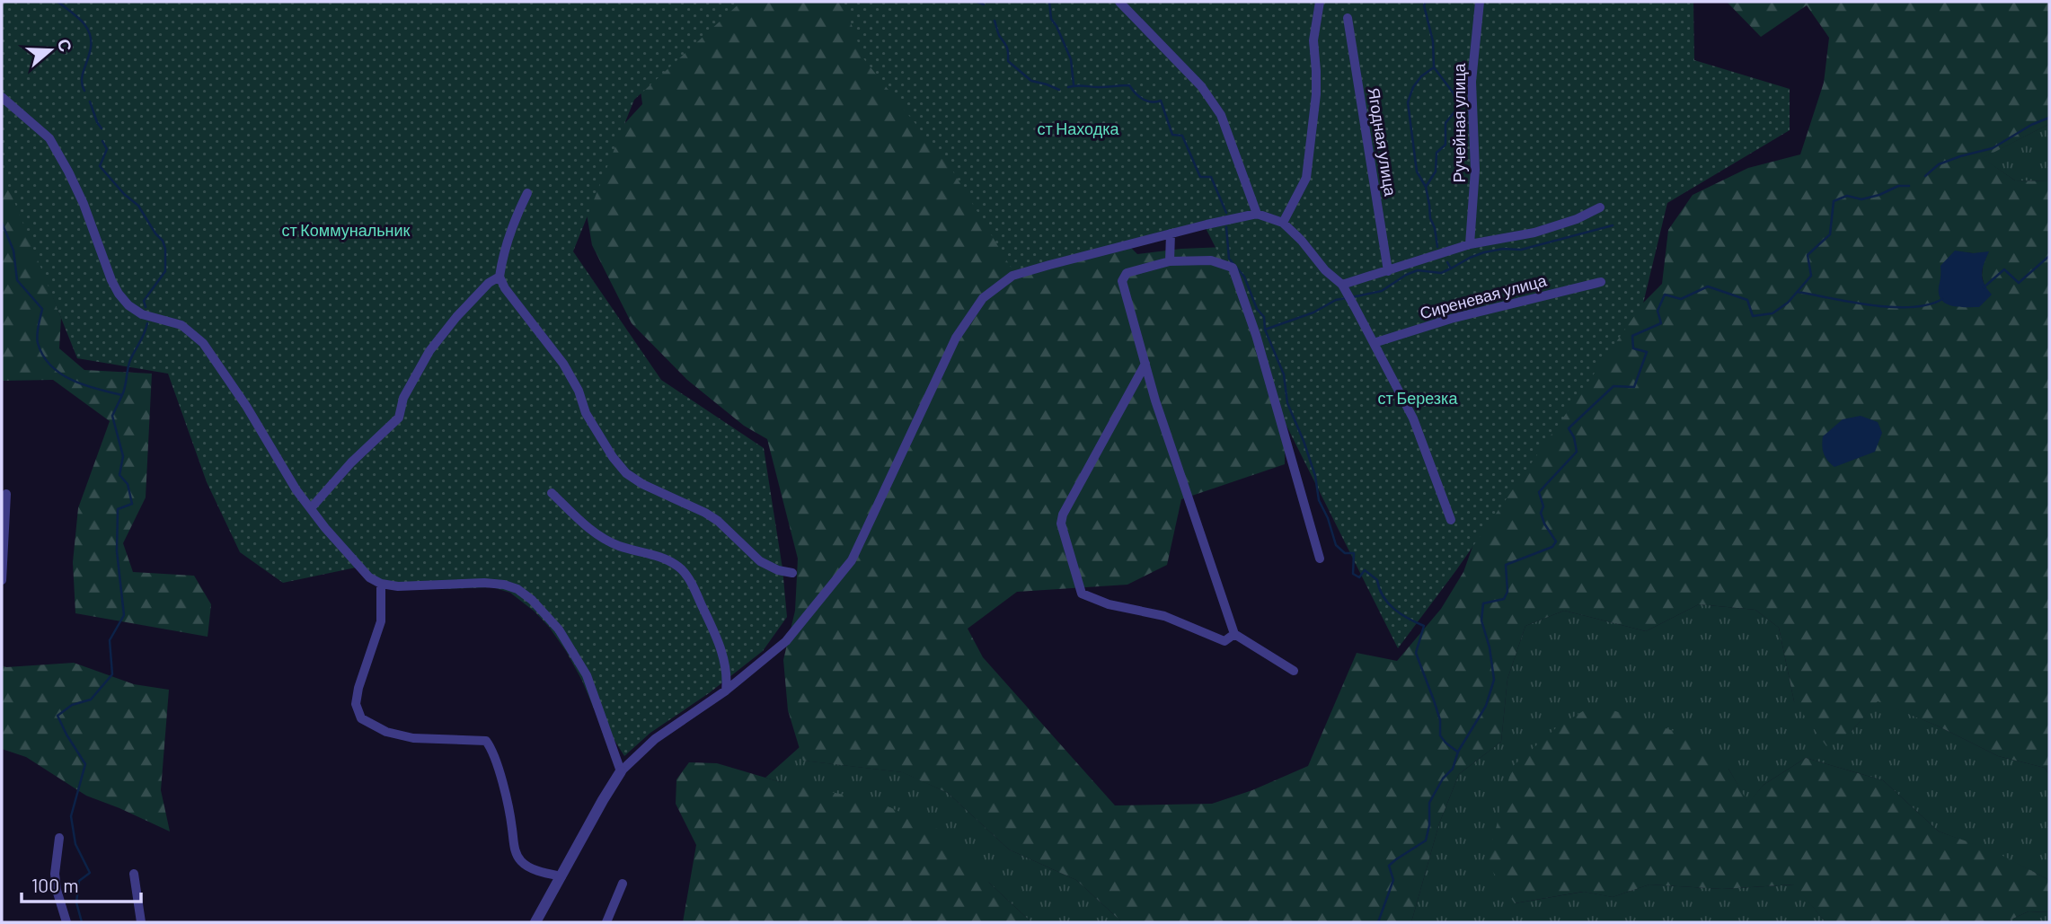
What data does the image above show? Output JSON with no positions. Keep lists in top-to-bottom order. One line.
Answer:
{"streets":{"street":["Ручейная улица","Ягодная улица","Сиреневая улица"]},"parks":["ст Находка","ст Коммунальник","ст Березка"],"scale_bar":"100 m","north":"right"}
